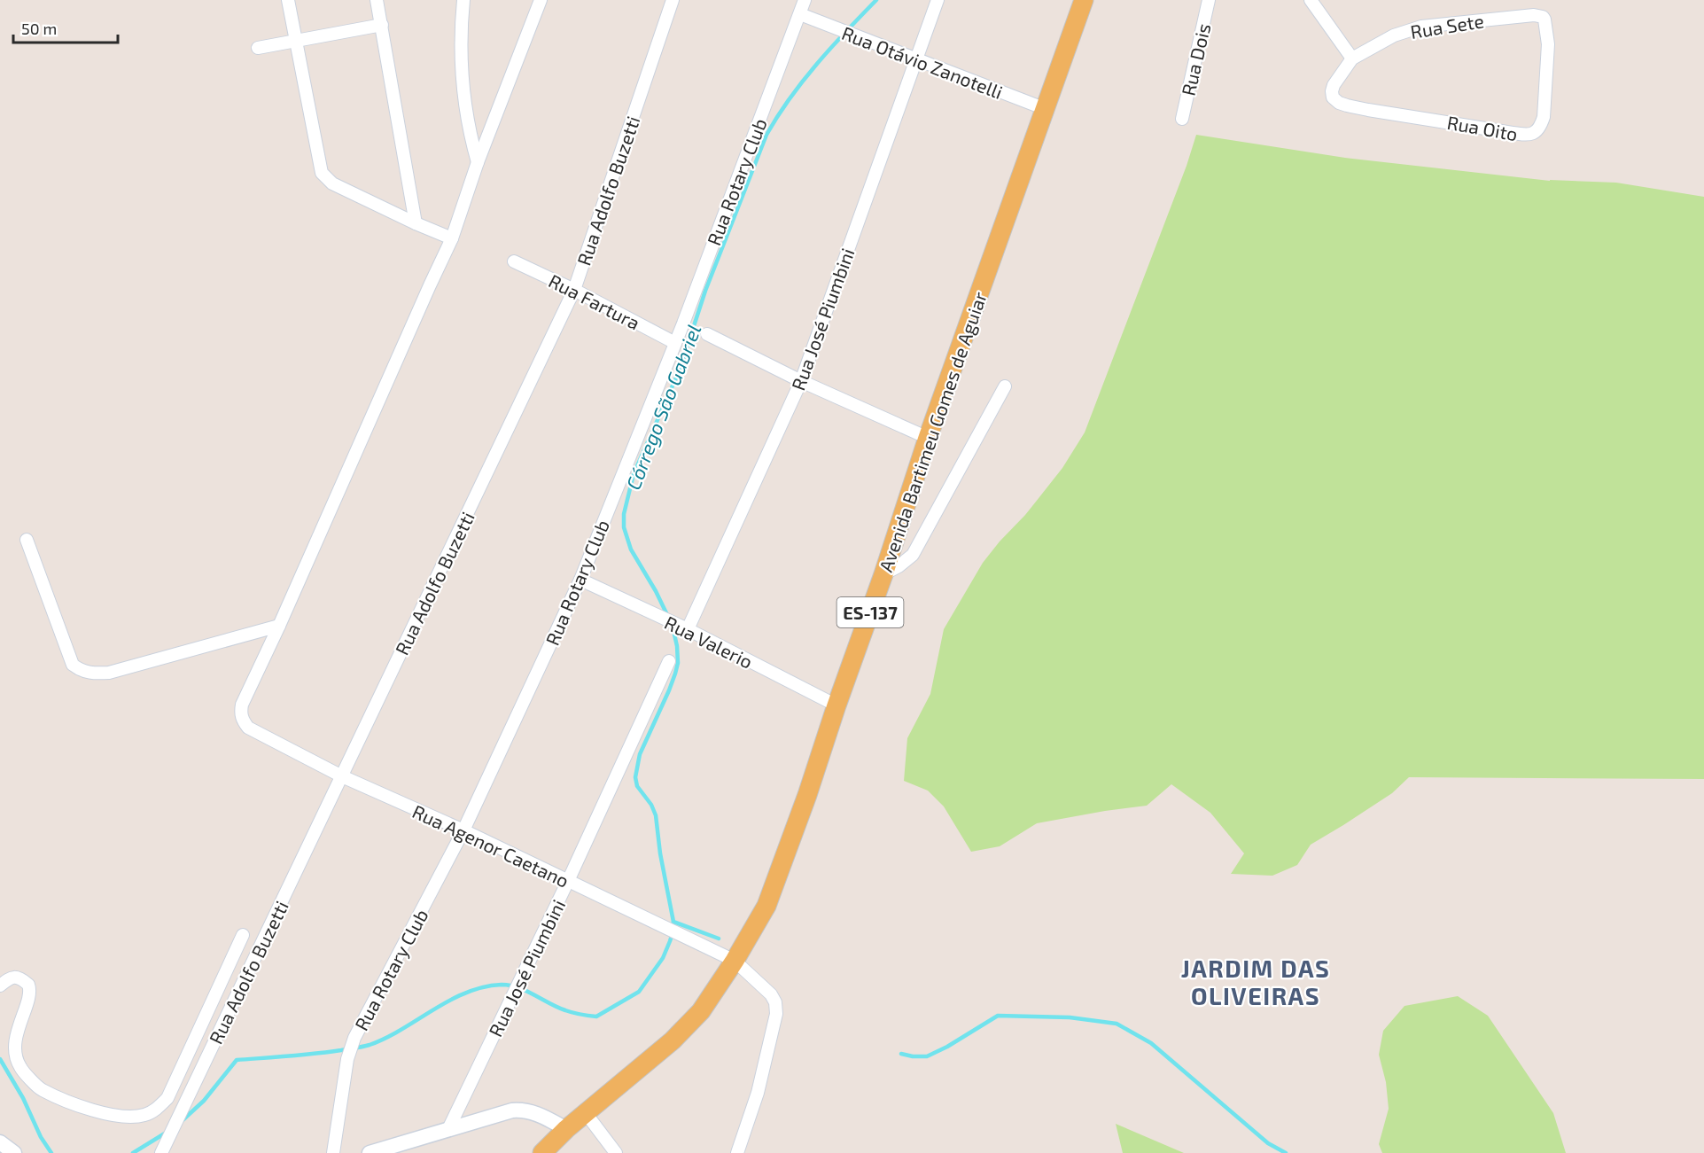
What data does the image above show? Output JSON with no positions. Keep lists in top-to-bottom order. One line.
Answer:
{"streets":{"main road":["Avenida Bartimeu Gomes de Aguiar","ES-137"],"street":["Rua Sete","Rua Dois","Rua Otávio Zanotelli","Rua Oito","Rua Rotary Club","Rua Adolfo Buzetti","Rua Fartura","Rua José Piumbini","Rua Valerio","Rua Agenor Caetano"]},"crossings":[["Rua Sete","Rua Oito"],["Rua Otávio Zanotelli","Rua Rotary Club"],["Rua Otávio Zanotelli","Rua José Piumbini"],["Rua Otávio Zanotelli","Avenida Bartimeu Gomes de Aguiar"],["Rua Rotary Club","Rua Fartura"],["Rua Rotary Club","Rua Valerio"],["Rua Rotary Club","Rua Agenor Caetano"],["Rua Adolfo Buzetti","Rua Fartura"],["Rua Adolfo Buzetti","Rua Agenor Caetano"],["Rua José Piumbini","Rua Valerio"],["Rua José Piumbini","Rua Agenor Caetano"],["Avenida Bartimeu Gomes de Aguiar","Rua Valerio"],["Avenida Bartimeu Gomes de Aguiar","Rua Agenor Caetano"]],"districts":["JARDIM DAS OLIVEIRAS"],"water":["Córrego São Gabriel"],"scale_bar":"50 m"}
